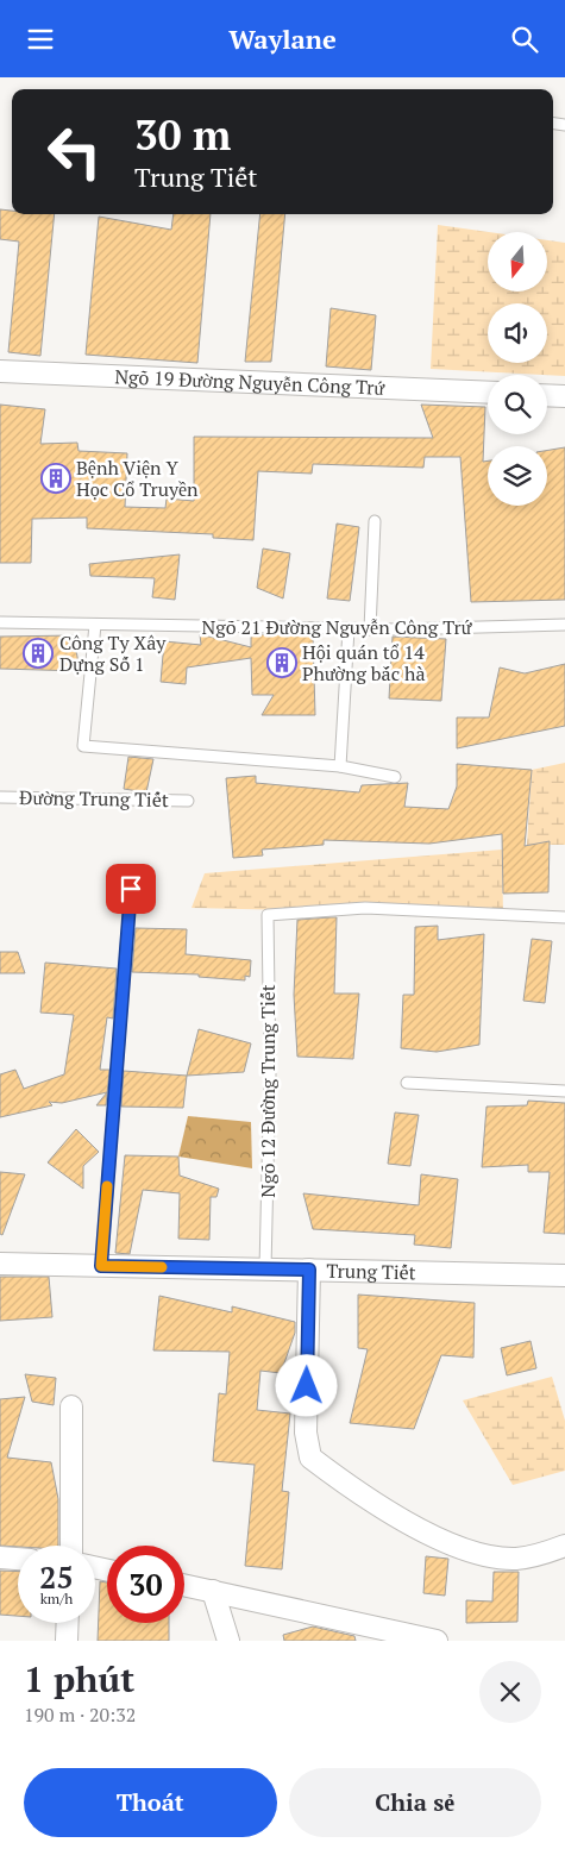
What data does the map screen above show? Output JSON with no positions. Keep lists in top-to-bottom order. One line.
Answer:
{"streets":{"street":["Ngõ 19 Đường Nguyễn Công Trứ","Trung Tiết"],"lane":["Ngõ 21 Đường Nguyễn Công Trứ","Đường Trung Tiết","Ngõ 12 Đường Trung Tiết"]},"crossings":[["Ngõ 12 Đường Trung Tiết","Trung Tiết"]],"places":{"building":["Bệnh Viện Y Học Cổ Truyền","Công Ty Xây Dựng Số 1","Hội quán tổ 14 Phường bắc hà"]},"north":"bottom","page":{"header":"Waylane","turn":["30 m","Trung Tiết"],"speed":"25 km/h","limit":"30","heading":["1 phút","190 m · 20:32"],"buttons":["Thoát","Chia sẻ"]}}
